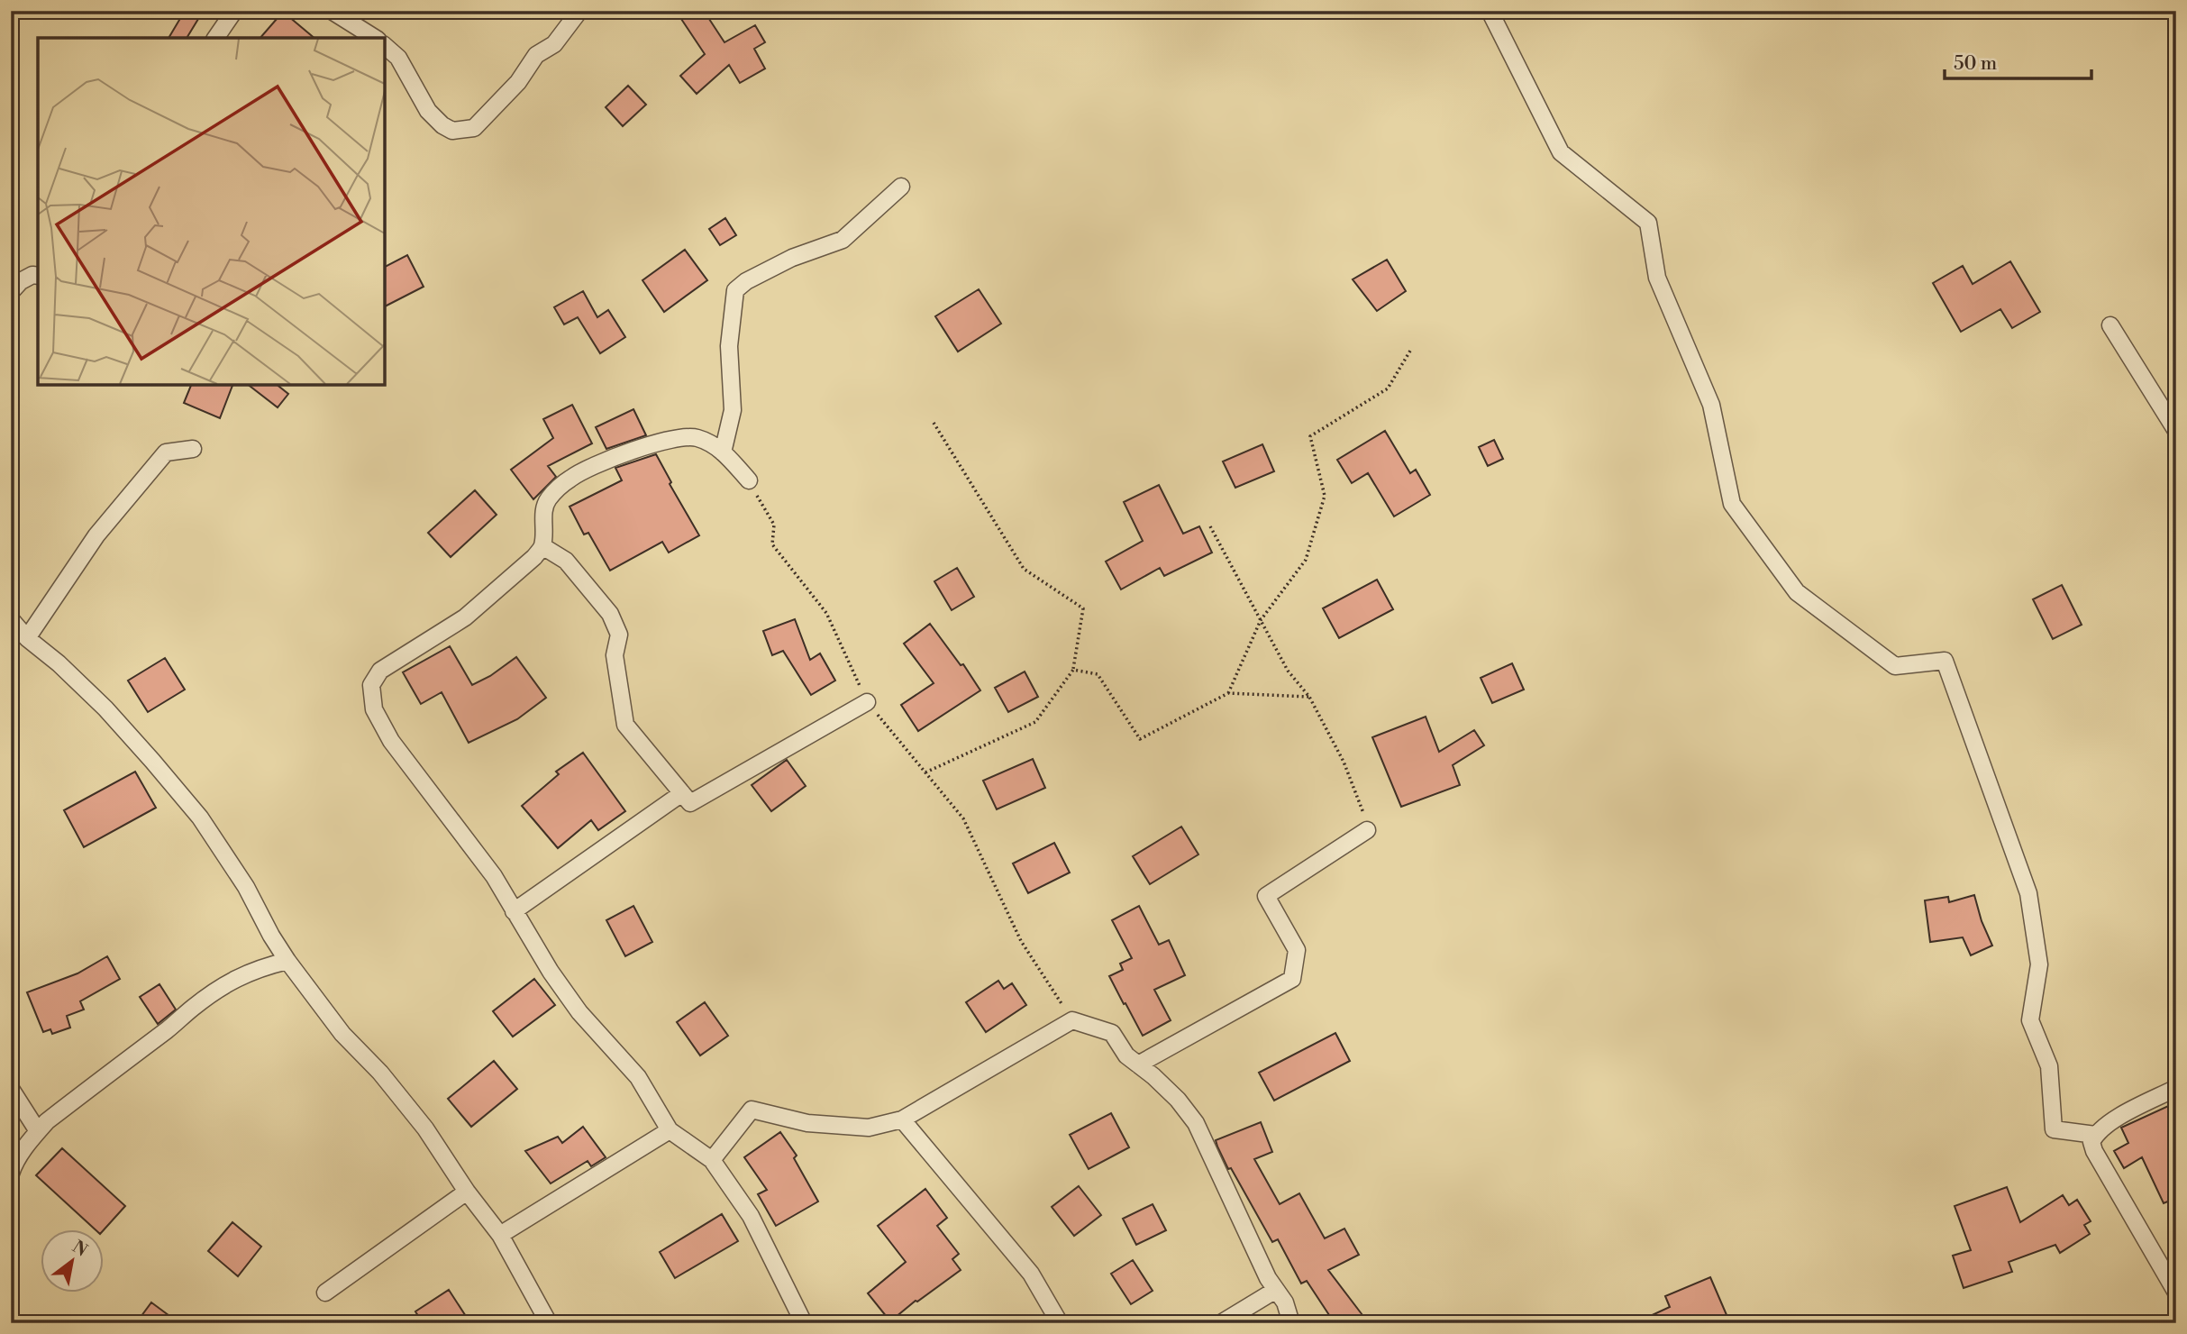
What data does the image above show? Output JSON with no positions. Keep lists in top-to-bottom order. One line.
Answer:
{"scale_bar":"50 m","north":"top right"}
